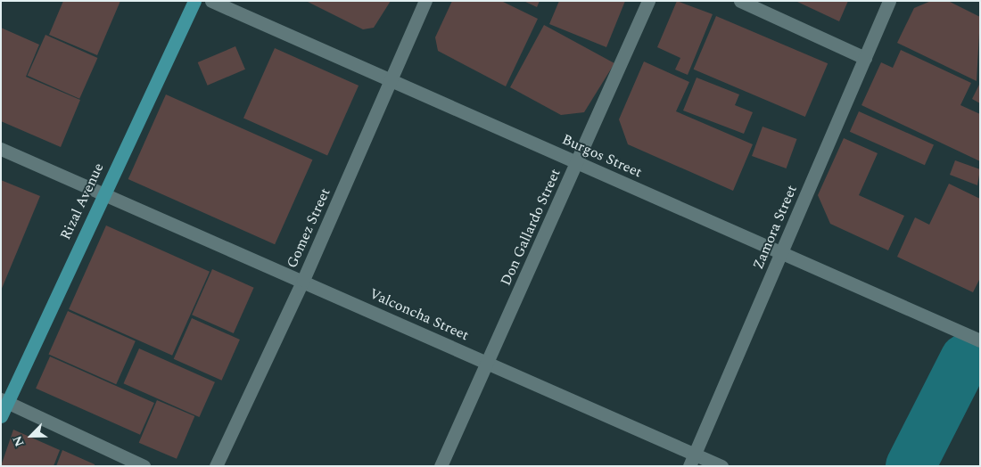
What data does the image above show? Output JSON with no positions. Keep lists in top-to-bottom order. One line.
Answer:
{"streets":{"main road":["Rizal Avenue"],"street":["Burgos Street","Don Gallardo Street","Zamora Street","Gomez Street","Valconcha Street"]},"crossings":[["Burgos Street","Don Gallardo Street"],["Burgos Street","Zamora Street"],["Burgos Street","Gomez Street"],["Rizal Avenue","Valconcha Street"],["Don Gallardo Street","Valconcha Street"],["Zamora Street","Valconcha Street"],["Gomez Street","Valconcha Street"]],"north":"bottom left"}
